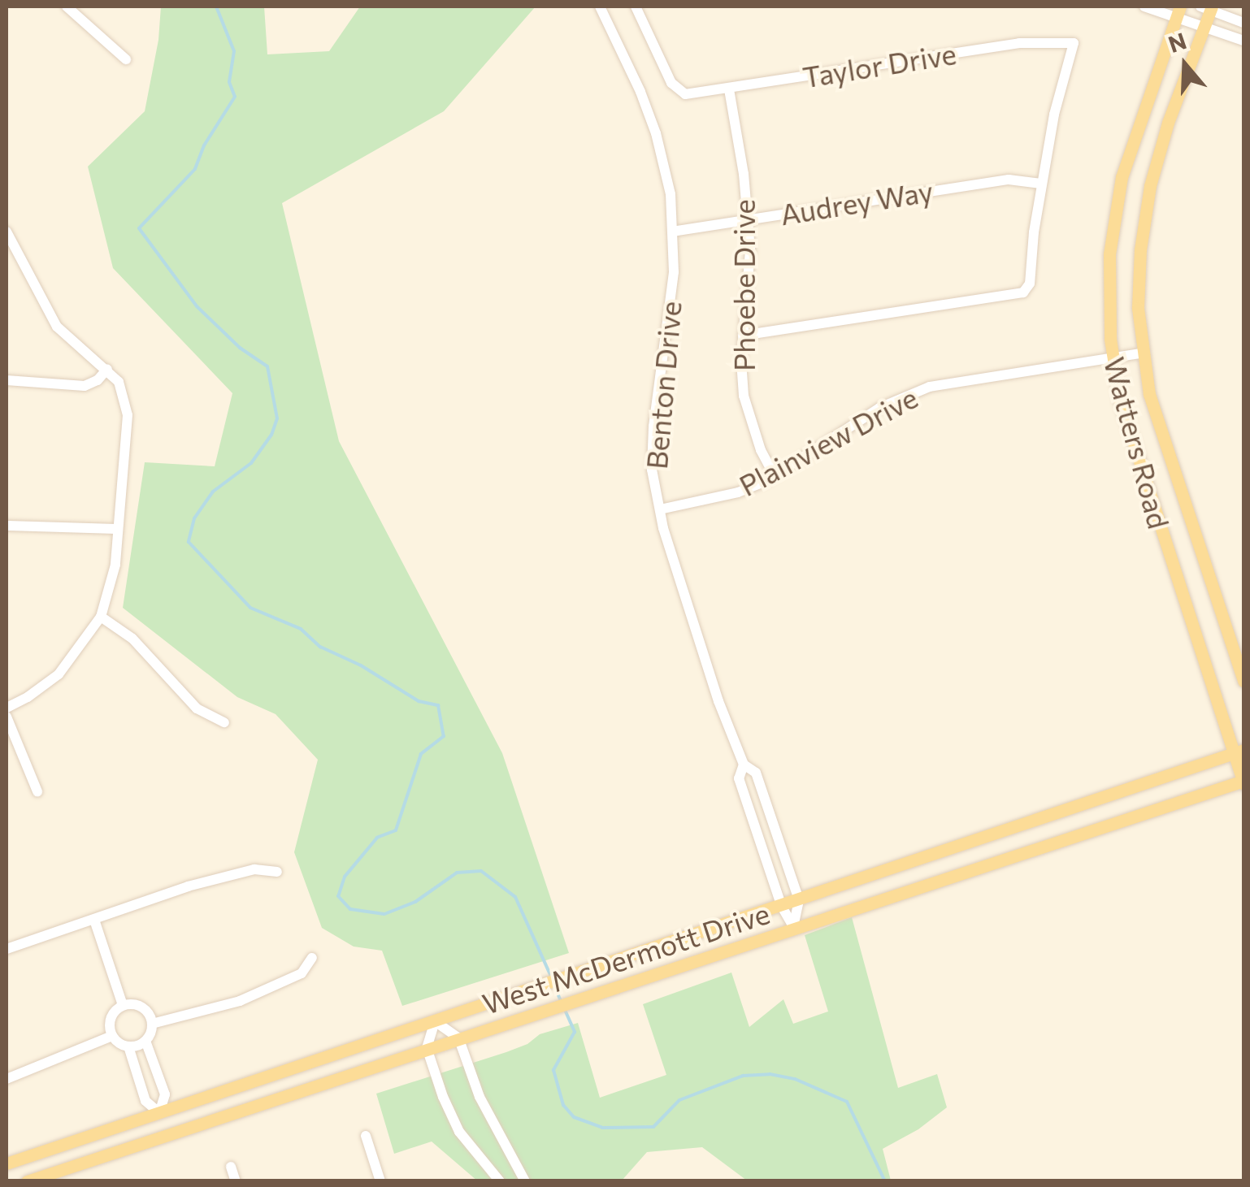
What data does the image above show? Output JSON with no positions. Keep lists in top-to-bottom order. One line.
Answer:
{"streets":{"main road":["Watters Road","West McDermott Drive"],"street":["Taylor Drive","Audrey Way","Phoebe Drive","Benton Drive","Plainview Drive"]},"crossings":[["Taylor Drive","Audrey Way"],["Taylor Drive","Phoebe Drive"],["Audrey Way","Phoebe Drive"],["Audrey Way","Benton Drive"],["Phoebe Drive","Plainview Drive"],["Benton Drive","Plainview Drive"],["Benton Drive","West McDermott Drive"],["Plainview Drive","Watters Road"],["Watters Road","West McDermott Drive"]],"north":"top"}
